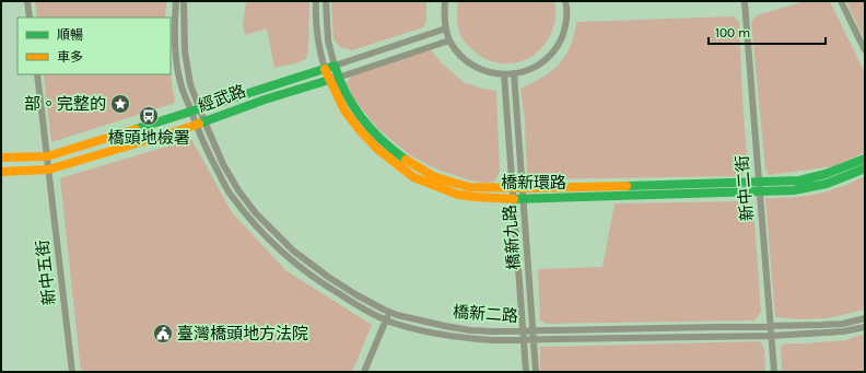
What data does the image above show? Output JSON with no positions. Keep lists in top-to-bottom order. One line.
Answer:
{"streets":{"street":["經武路","橋新環路","新中二街","橋新九路","新中五街","橋新二路"]},"crossings":[["經武路","橋新環路"],["經武路","新中五街"],["經武路","橋新二路"],["橋新環路","新中二街"],["橋新環路","橋新九路"],["新中二街","橋新二路"],["橋新九路","橋新二路"]],"places":{"place":["部。完整的"],"bus stop":["橋頭地檢署"],"public building":["臺灣橋頭地方法院"]},"legend":["順暢","車多"],"scale_bar":"100 m"}
